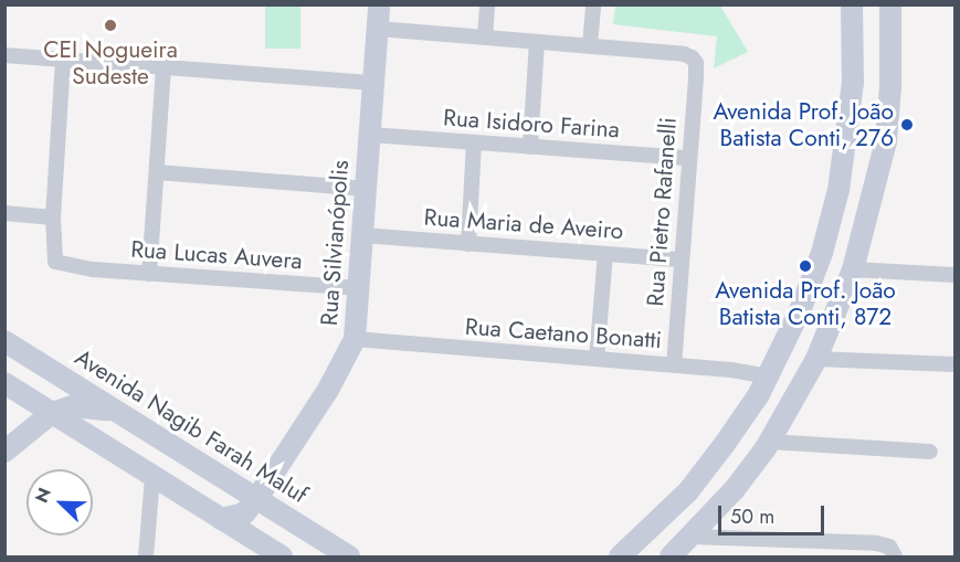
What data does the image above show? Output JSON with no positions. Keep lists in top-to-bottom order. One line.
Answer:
{"streets":{"main road":["Rua Silvianópolis","Avenida Nagib Farah Maluf"],"street":["Rua Isidoro Farina","Rua Pietro Rafanelli","Rua Maria de Aveiro","Rua Lucas Auvera","Rua Caetano Bonatti"]},"crossings":[["Rua Isidoro Farina","Rua Pietro Rafanelli"],["Rua Isidoro Farina","Rua Silvianópolis"],["Rua Pietro Rafanelli","Rua Maria de Aveiro"],["Rua Pietro Rafanelli","Rua Caetano Bonatti"],["Rua Maria de Aveiro","Rua Silvianópolis"],["Rua Silvianópolis","Rua Lucas Auvera"],["Rua Silvianópolis","Rua Caetano Bonatti"],["Rua Silvianópolis","Avenida Nagib Farah Maluf"]],"places":["CEI Nogueira Sudeste","Avenida Prof. João Batista Conti, 276","Avenida Prof. João Batista Conti, 872"],"scale_bar":"50 m","north":"top left"}
